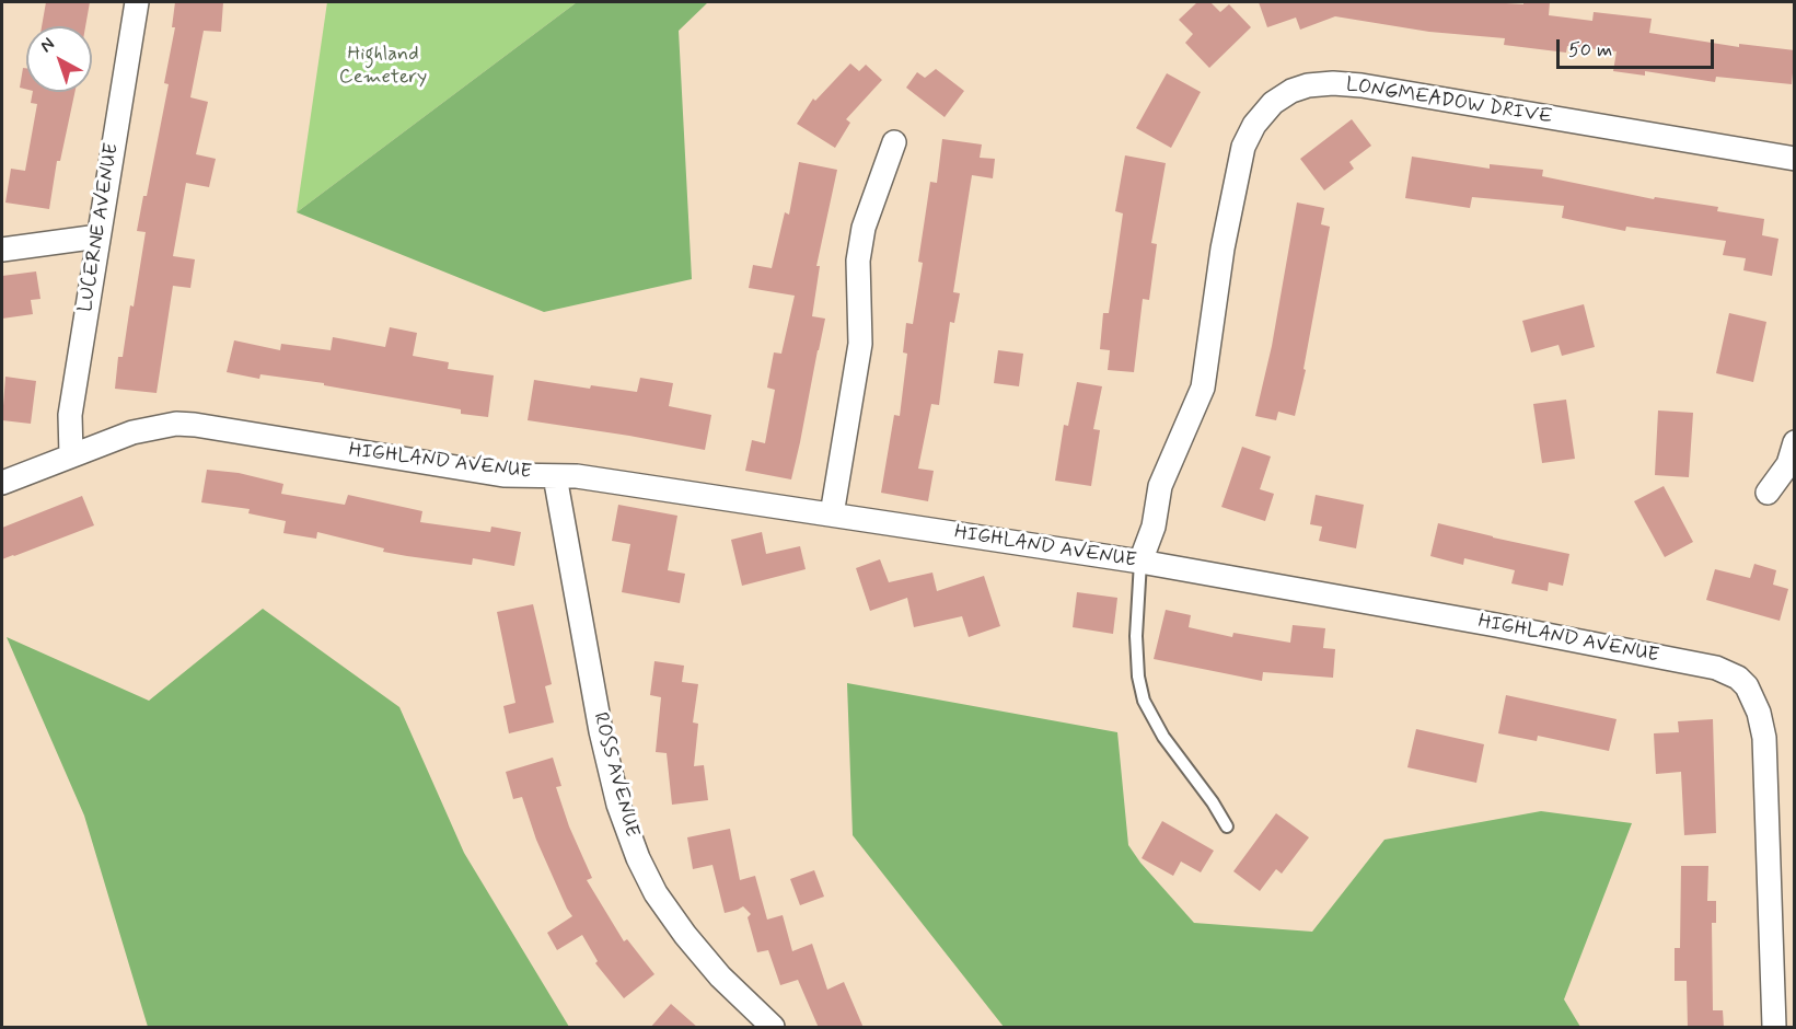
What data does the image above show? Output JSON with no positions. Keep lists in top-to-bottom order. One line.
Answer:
{"streets":{"street":["LONGMEADOW DRIVE","LUCERNE AVENUE","HIGHLAND AVENUE","ROSS AVENUE"]},"crossings":[["LONGMEADOW DRIVE","HIGHLAND AVENUE"],["LUCERNE AVENUE","HIGHLAND AVENUE"],["HIGHLAND AVENUE","ROSS AVENUE"]],"parks":["Highland Cemetery"],"scale_bar":"50 m","north":"top left"}
